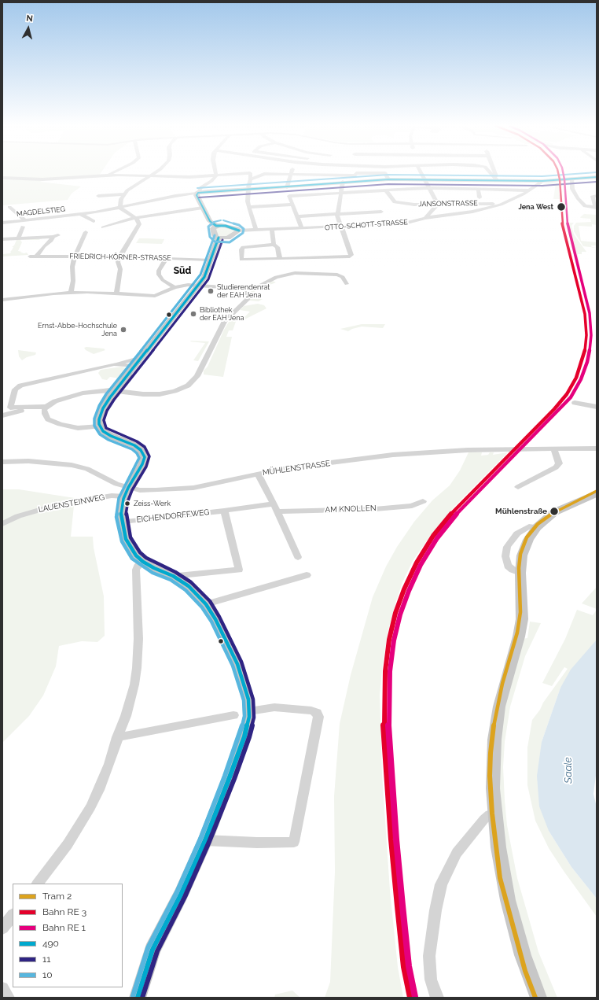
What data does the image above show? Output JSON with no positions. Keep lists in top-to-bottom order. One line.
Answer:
{"streets":{"main road":["MAGDELSTIEG"],"street":["JANSONSTRASSE","OTTO-SCHOTT-STRASSE","FRIEDRICH-KÖRNER-STRASSE","MÜHLENSTRASSE","LAUENSTEINWEG","AM KNOLLEN","EICHENDORFFWEG"]},"crossings":[["JANSONSTRASSE","OTTO-SCHOTT-STRASSE"],["MAGDELSTIEG","OTTO-SCHOTT-STRASSE"],["MÜHLENSTRASSE","LAUENSTEINWEG"]],"districts":["Süd"],"water":["Saale"],"places":["Jena West","Studierendenrat der EAH Jena","Bibliothek der EAH Jena","Ernst-Abbe-Hochschule Jena","Zeiss-Werk","Mühlenstraße"],"lines":["transit line 10","transit line 490","transit line 11","tram line 2"],"legend":["Tram 2","Bahn RE 3","Bahn RE 1","490","11","10"],"north":"top"}
